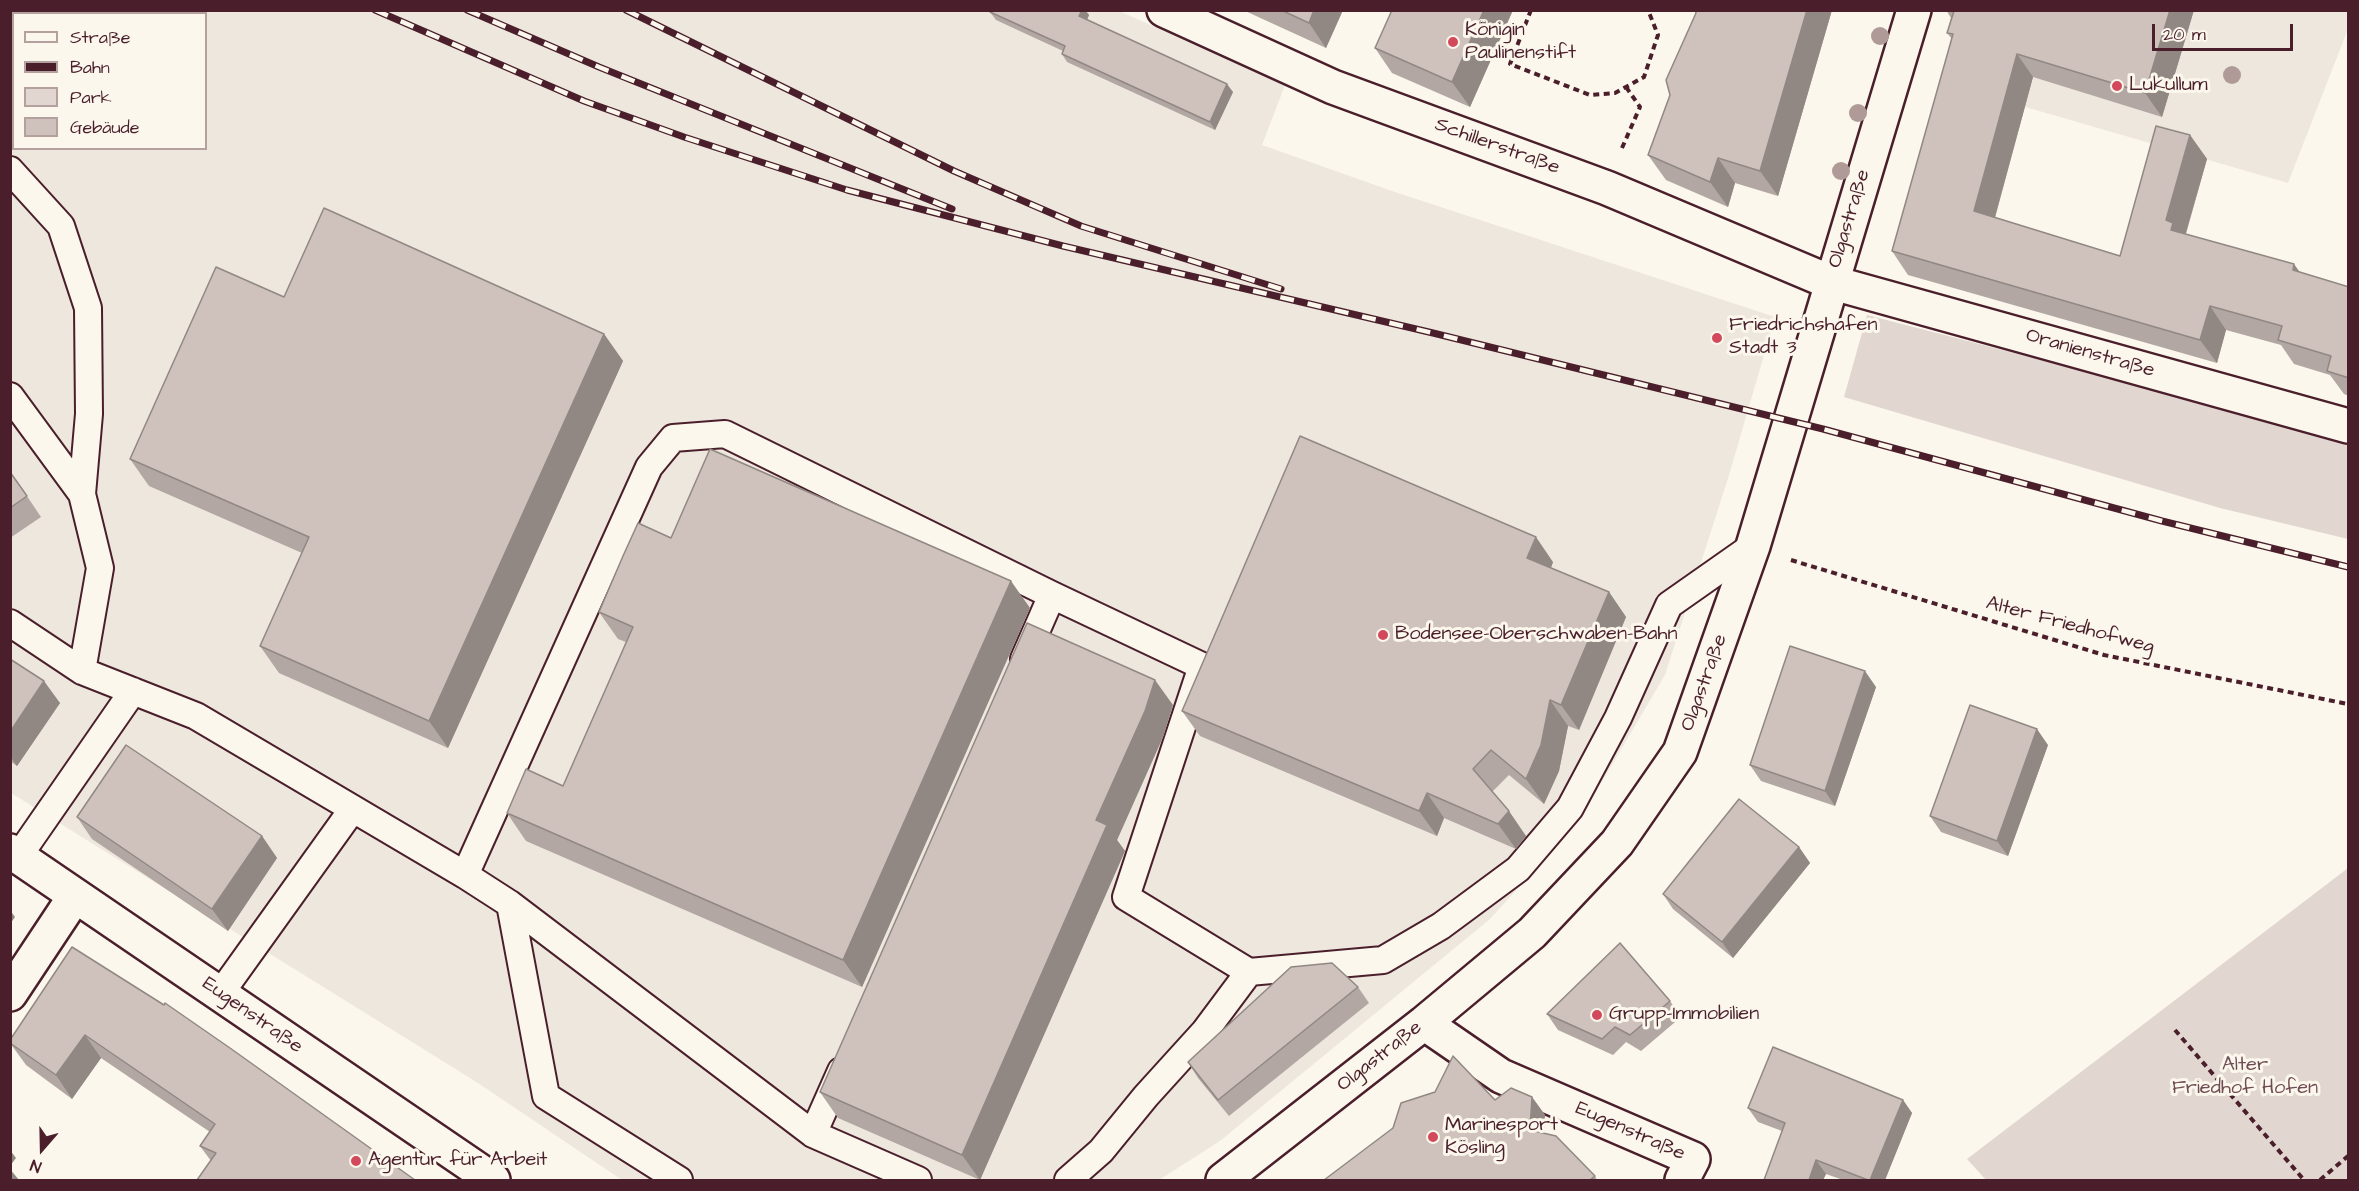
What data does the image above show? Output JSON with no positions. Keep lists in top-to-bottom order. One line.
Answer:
{"streets":{"street":["Schillerstraße","Olgastraße","Oranienstraße","Eugenstraße"],"path":["Alter Friedhofweg"]},"crossings":[["Schillerstraße","Olgastraße"],["Schillerstraße","Oranienstraße"],["Olgastraße","Oranienstraße"],["Olgastraße","Eugenstraße"]],"parks":["Alter Friedhof Hofen"],"places":["Königin Paulinenstift","Lukullum","Friedrichshafen Stadt 3","Bodensee-Oberschwaben-Bahn","Grupp-Immobilien","Marinesport Kösling","Agentur für Arbeit"],"legend":["Straße","Bahn","Park","Gebäude"],"scale_bar":"20 m","north":"bottom"}
